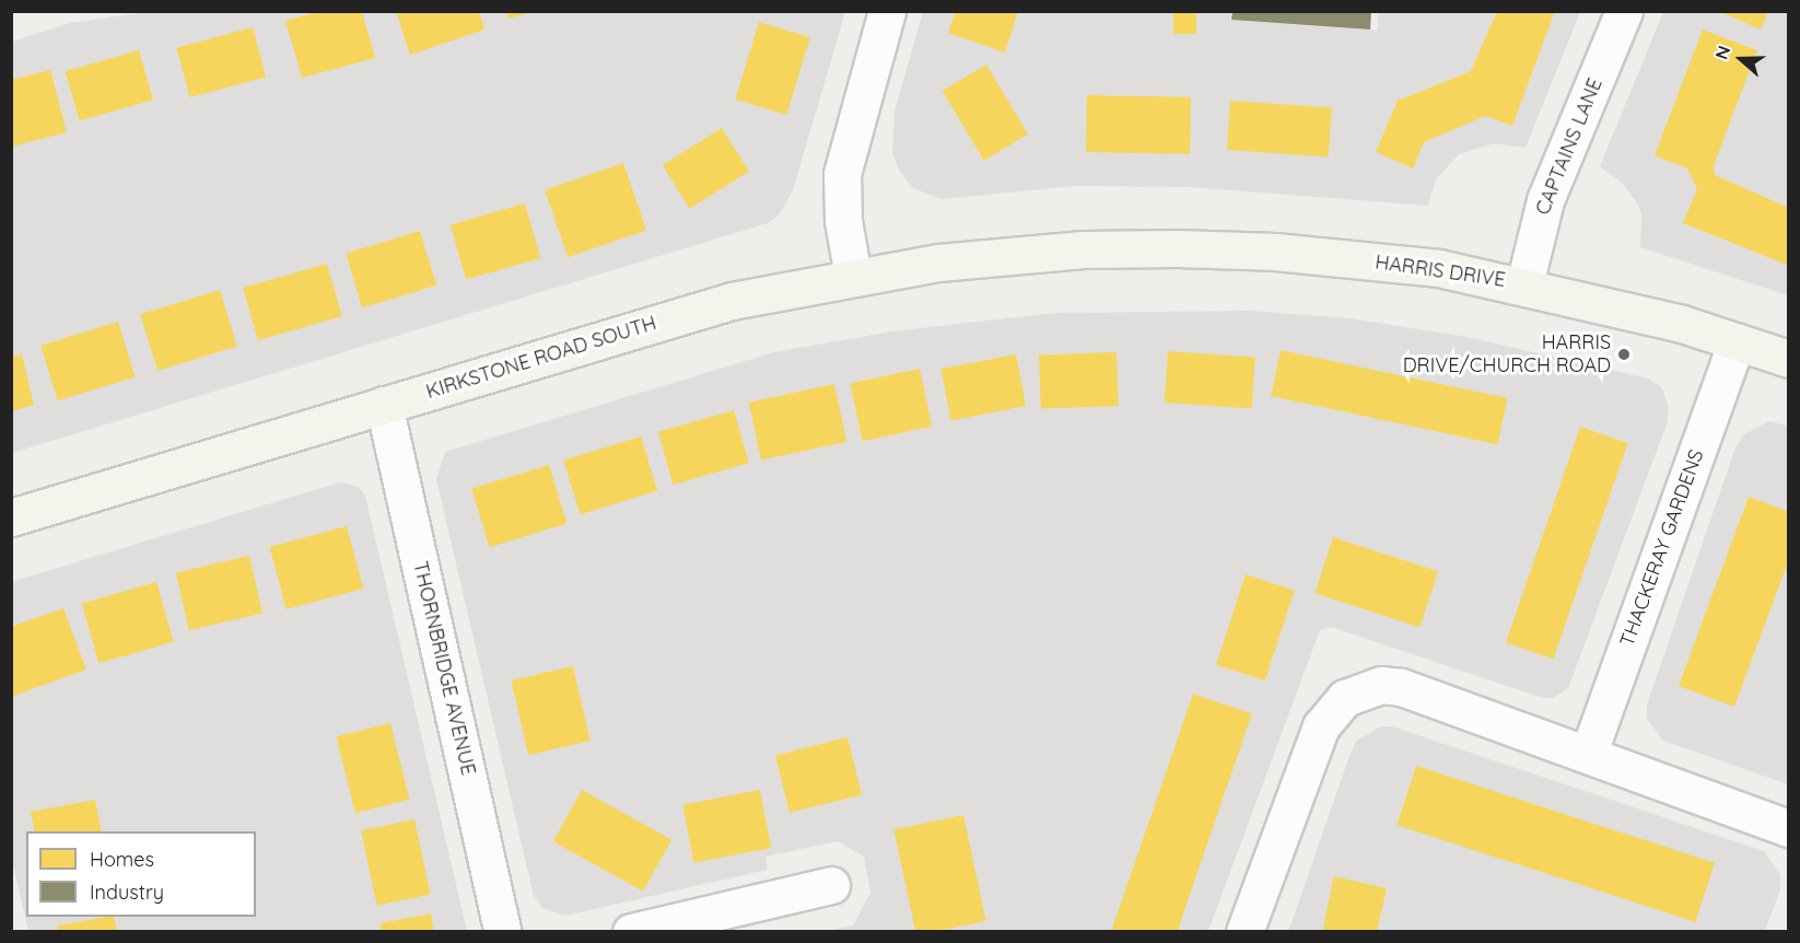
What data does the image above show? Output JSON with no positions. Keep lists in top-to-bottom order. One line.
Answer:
{"streets":{"street":["CAPTAINS LANE","HARRIS DRIVE","KIRKSTONE ROAD SOUTH","THACKERAY GARDENS","THORNBRIDGE AVENUE"]},"crossings":[["CAPTAINS LANE","HARRIS DRIVE"],["HARRIS DRIVE","KIRKSTONE ROAD SOUTH"],["HARRIS DRIVE","THACKERAY GARDENS"],["KIRKSTONE ROAD SOUTH","THORNBRIDGE AVENUE"]],"places":["HARRIS DRIVE/CHURCH ROAD"],"legend":["Homes","Industry"],"north":"left"}
